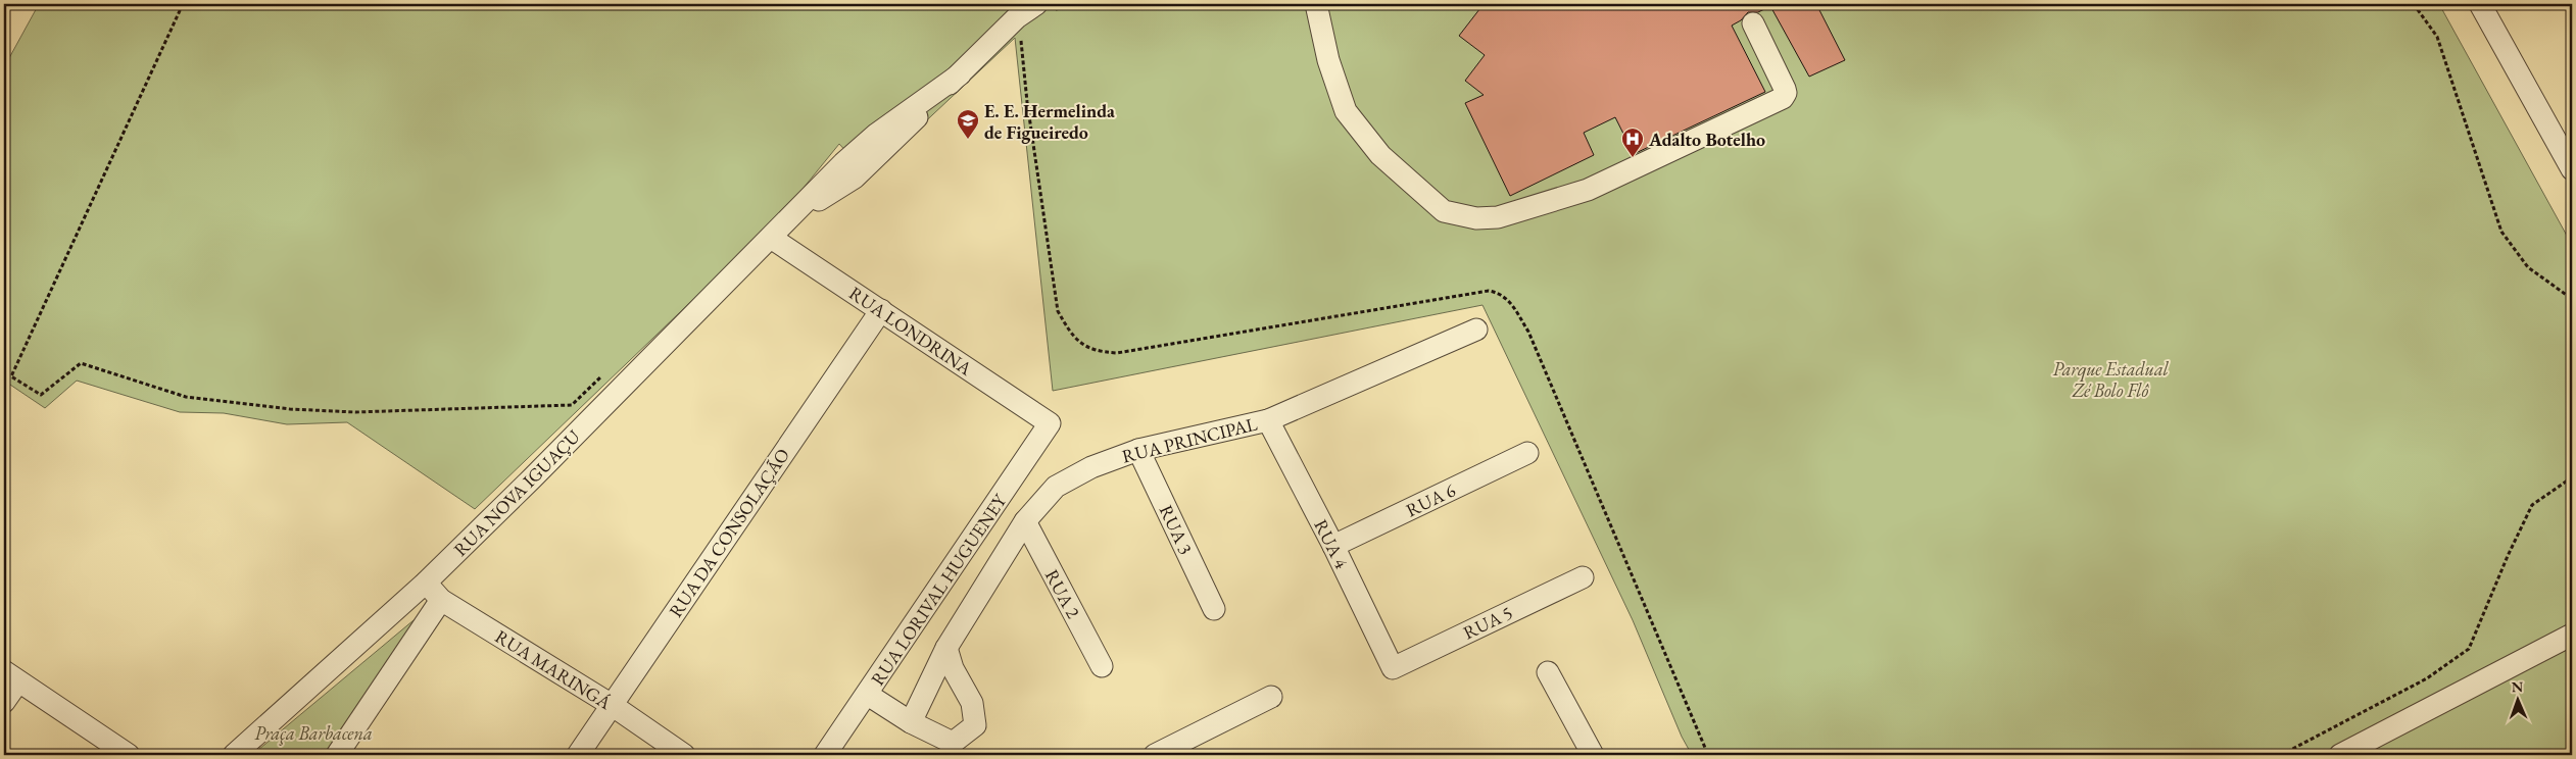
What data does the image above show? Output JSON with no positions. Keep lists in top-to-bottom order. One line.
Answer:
{"streets":{"street":["RUA LONDRINA","RUA PRINCIPAL","RUA NOVA IGUAÇU","RUA 6","RUA 3","RUA DA CONSOLAÇÃO","RUA 4","RUA LORIVAL HUGUENEY","RUA 2","RUA 5","RUA MARINGÁ"]},"crossings":[["RUA LONDRINA","RUA NOVA IGUAÇU"],["RUA LONDRINA","RUA DA CONSOLAÇÃO"],["RUA LONDRINA","RUA LORIVAL HUGUENEY"],["RUA PRINCIPAL","RUA 3"],["RUA PRINCIPAL","RUA 4"],["RUA PRINCIPAL","RUA 2"],["RUA NOVA IGUAÇU","RUA MARINGÁ"],["RUA 6","RUA 4"],["RUA DA CONSOLAÇÃO","RUA MARINGÁ"],["RUA 4","RUA 5"]],"parks":["Parque Estadual Zé Bolo Flô","Praça Barbacena"],"places":{"school or university":["E. E. Hermelinda de Figueiredo"],"hospital":["Adalto Botelho"]},"north":"top"}
